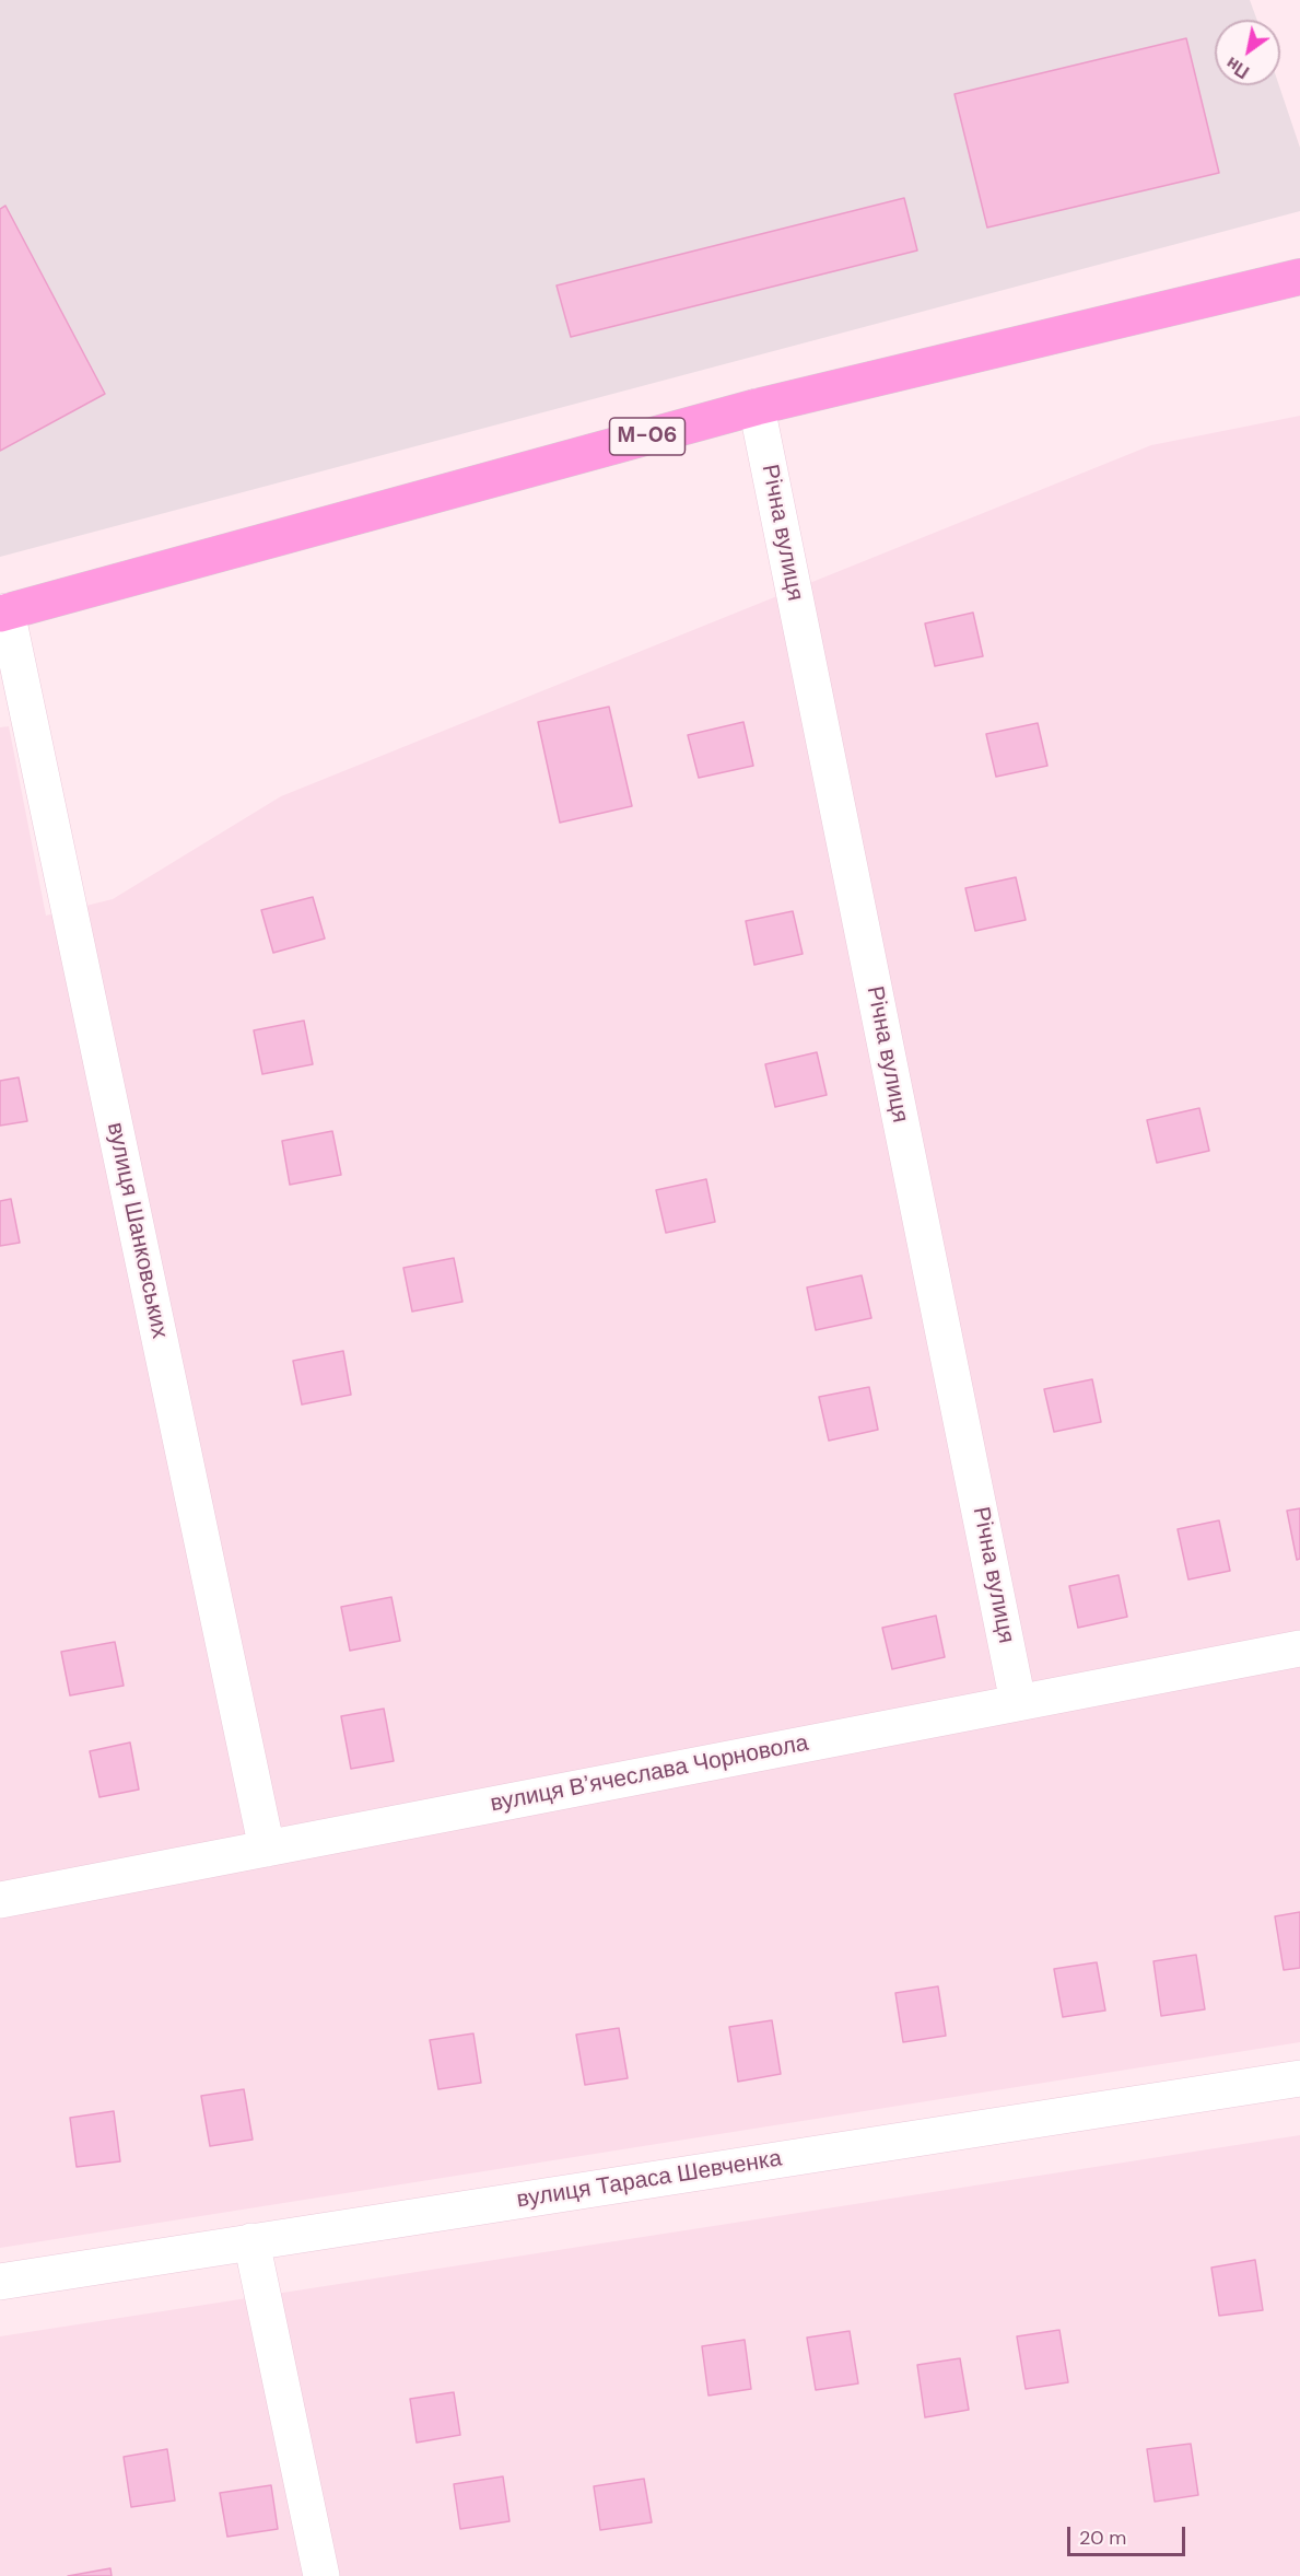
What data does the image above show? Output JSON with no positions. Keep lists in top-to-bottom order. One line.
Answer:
{"streets":{"highway":["М-06"],"street":["Річна вулиця","вулиця Шанковських","вулиця Вʼячеслава Чорновола","вулиця Тараса Шевченка"]},"crossings":[["М-06","Річна вулиця"],["М-06","вулиця Шанковських"],["Річна вулиця","вулиця Вʼячеслава Чорновола"],["вулиця Шанковських","вулиця Вʼячеслава Чорновола"]],"scale_bar":"20 m","north":"bottom left"}
